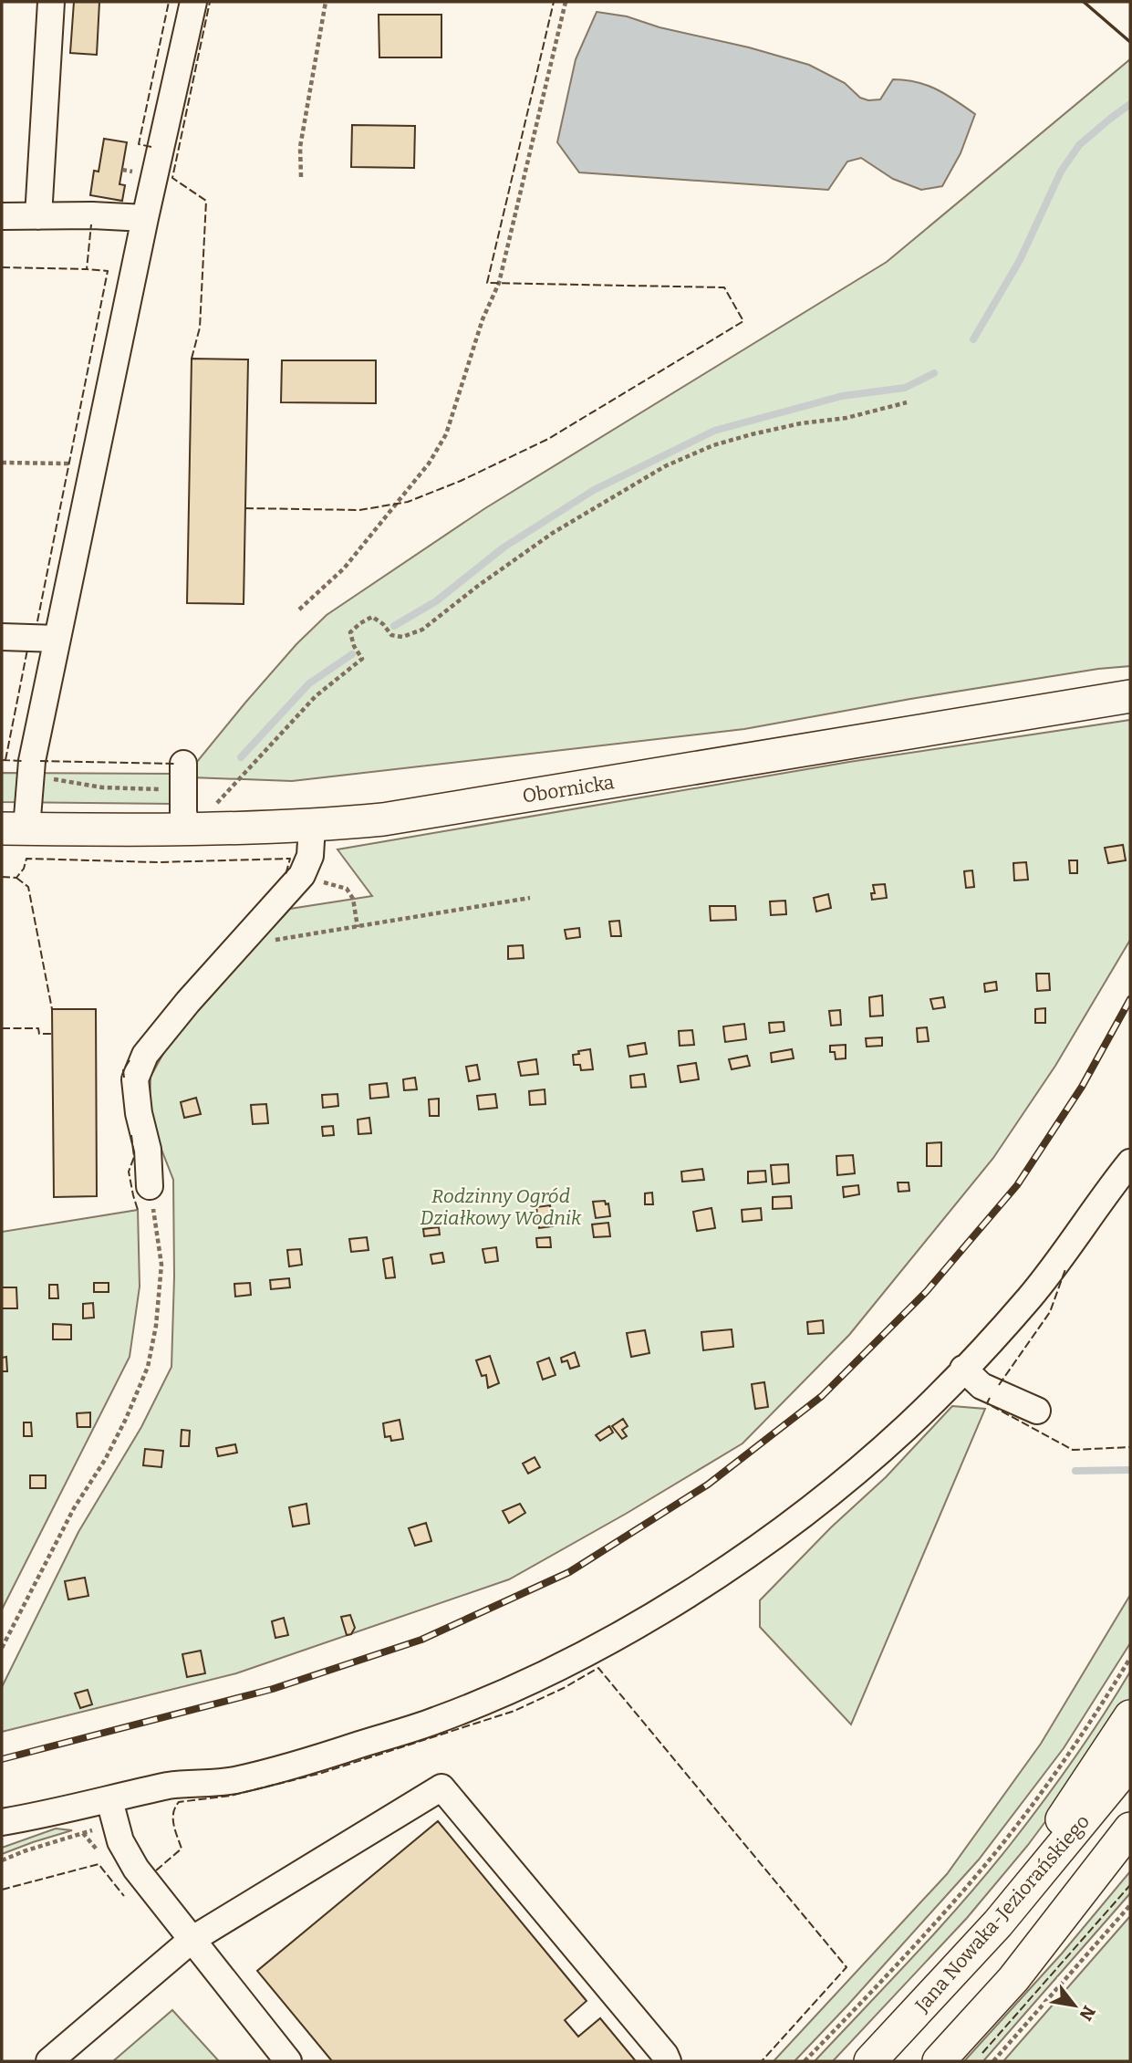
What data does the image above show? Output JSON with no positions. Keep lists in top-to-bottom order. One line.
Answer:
{"streets":{"main road":["Obornicka","Jana Nowaka-Jeziorańskiego"]},"parks":["Rodzinny Ogród Działkowy Wodnik"],"north":"bottom right"}
